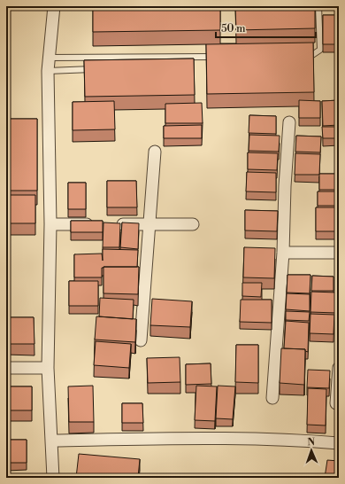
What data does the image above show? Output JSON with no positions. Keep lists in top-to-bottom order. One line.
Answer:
{"scale_bar":"50 m","north":"top"}
